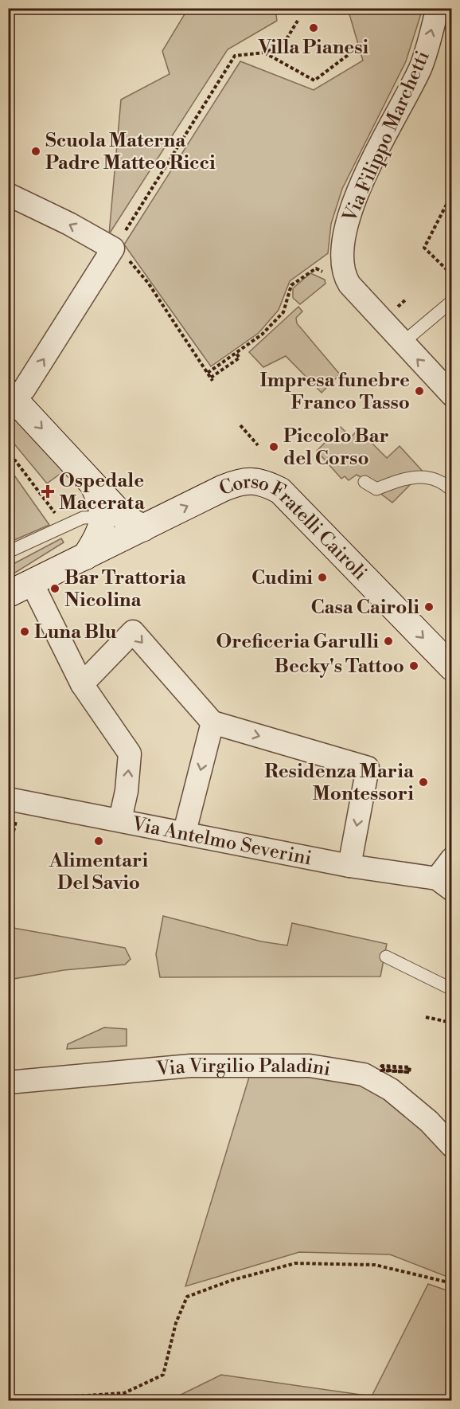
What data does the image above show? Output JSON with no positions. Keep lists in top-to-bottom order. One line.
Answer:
{"streets":{"main road":["Corso Fratelli Cairoli"],"street":["Via Filippo Marchetti","Via Antelmo Severini","Via Virgilio Paladini"]},"one_way":["Via Filippo Marchetti","Corso Fratelli Cairoli"],"places":{"other":["Villa Pianesi","Scuola Materna Padre Matteo Ricci","Impresa funebre Franco Tasso","Piccolo Bar del Corso","Cudini","Bar Trattoria Nicolina","Casa Cairoli","Luna Blu","Oreficeria Garulli","Becky's Tattoo","Residenza Maria Montessori","Alimentari Del Savio"],"health":["Ospedale Macerata"]}}
